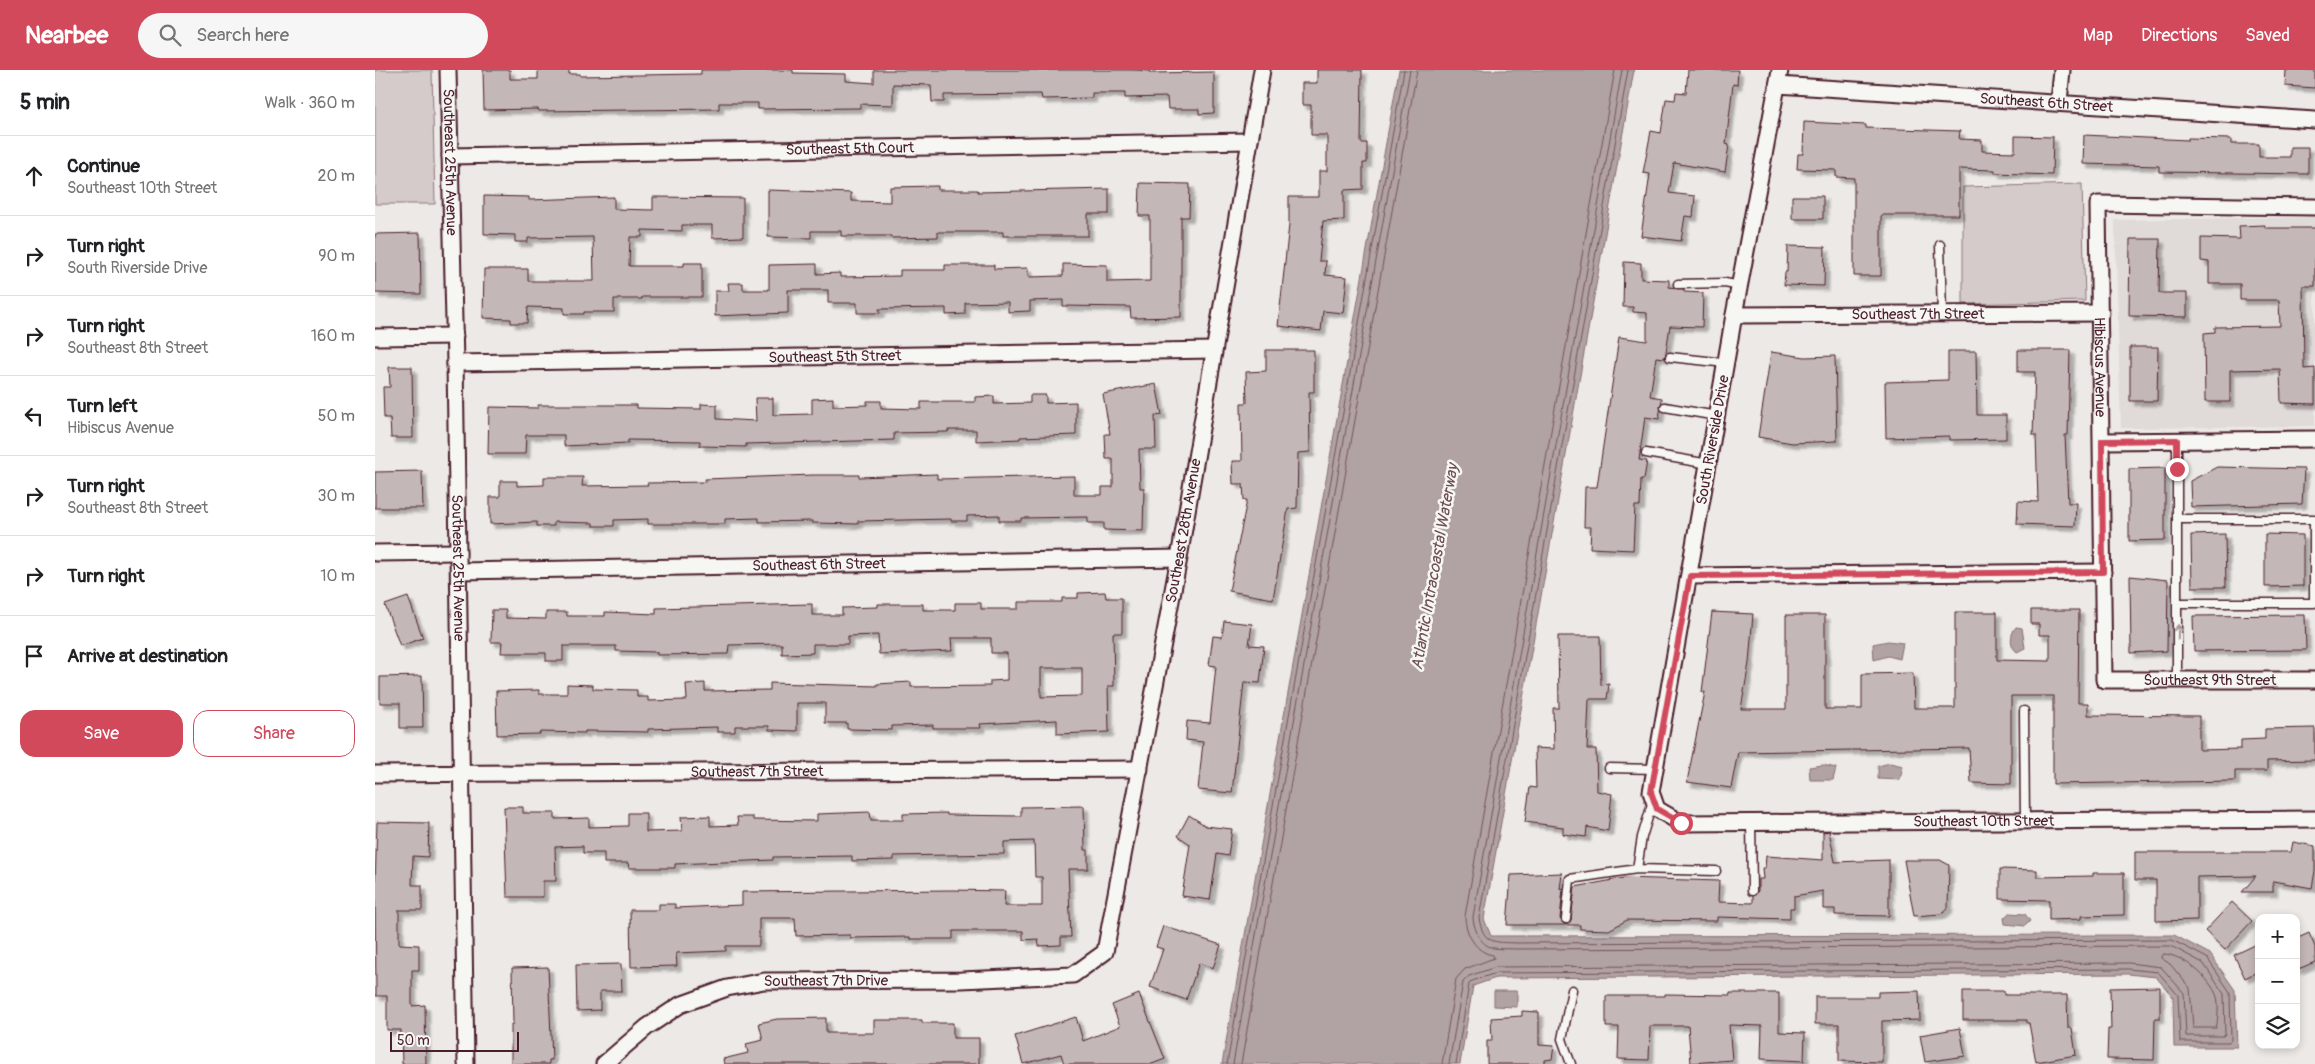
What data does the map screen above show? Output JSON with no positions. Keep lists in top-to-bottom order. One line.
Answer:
{"streets":{"street":["Southeast 6th Street","Southeast 5th Court","Southeast 25th Avenue","Southeast 7th Street","Southeast 5th Street","Hibiscus Avenue","South Riverside Drive","Southeast 28th Avenue","Southeast 9th Street","Southeast 10th Street","Southeast 7th Drive"]},"crossings":[["Southeast 6th Street","Southeast 25th Avenue"],["Southeast 6th Street","South Riverside Drive"],["Southeast 6th Street","Southeast 28th Avenue"],["Southeast 5th Court","Southeast 25th Avenue"],["Southeast 5th Court","Southeast 28th Avenue"],["Southeast 25th Avenue","Southeast 7th Street"],["Southeast 25th Avenue","Southeast 5th Street"],["Southeast 7th Street","Hibiscus Avenue"],["Southeast 7th Street","South Riverside Drive"],["Southeast 7th Street","Southeast 28th Avenue"],["Southeast 5th Street","Southeast 28th Avenue"],["Hibiscus Avenue","Southeast 9th Street"],["South Riverside Drive","Southeast 10th Street"],["Southeast 28th Avenue","Southeast 7th Drive"]],"water":["Atlantic Intracoastal Waterway"],"scale_bar":"50 m","page":{"header":"Nearbee","search":"Search here","nav":["Map","Directions","Saved"],"heading":["5 min","Walk · 360 m"],"list":[["Continue","Southeast 10th Street","20 m"],["Turn right","South Riverside Drive","90 m"],["Turn right","Southeast 8th Street","160 m"],["Turn left","Hibiscus Avenue","50 m"],["Turn right","Southeast 8th Street","30 m"],["Turn right","10 m"],"Arrive at destination"],"buttons":["Save","Share"],"map_buttons":["+","−"],"scale":"50 m"}}
